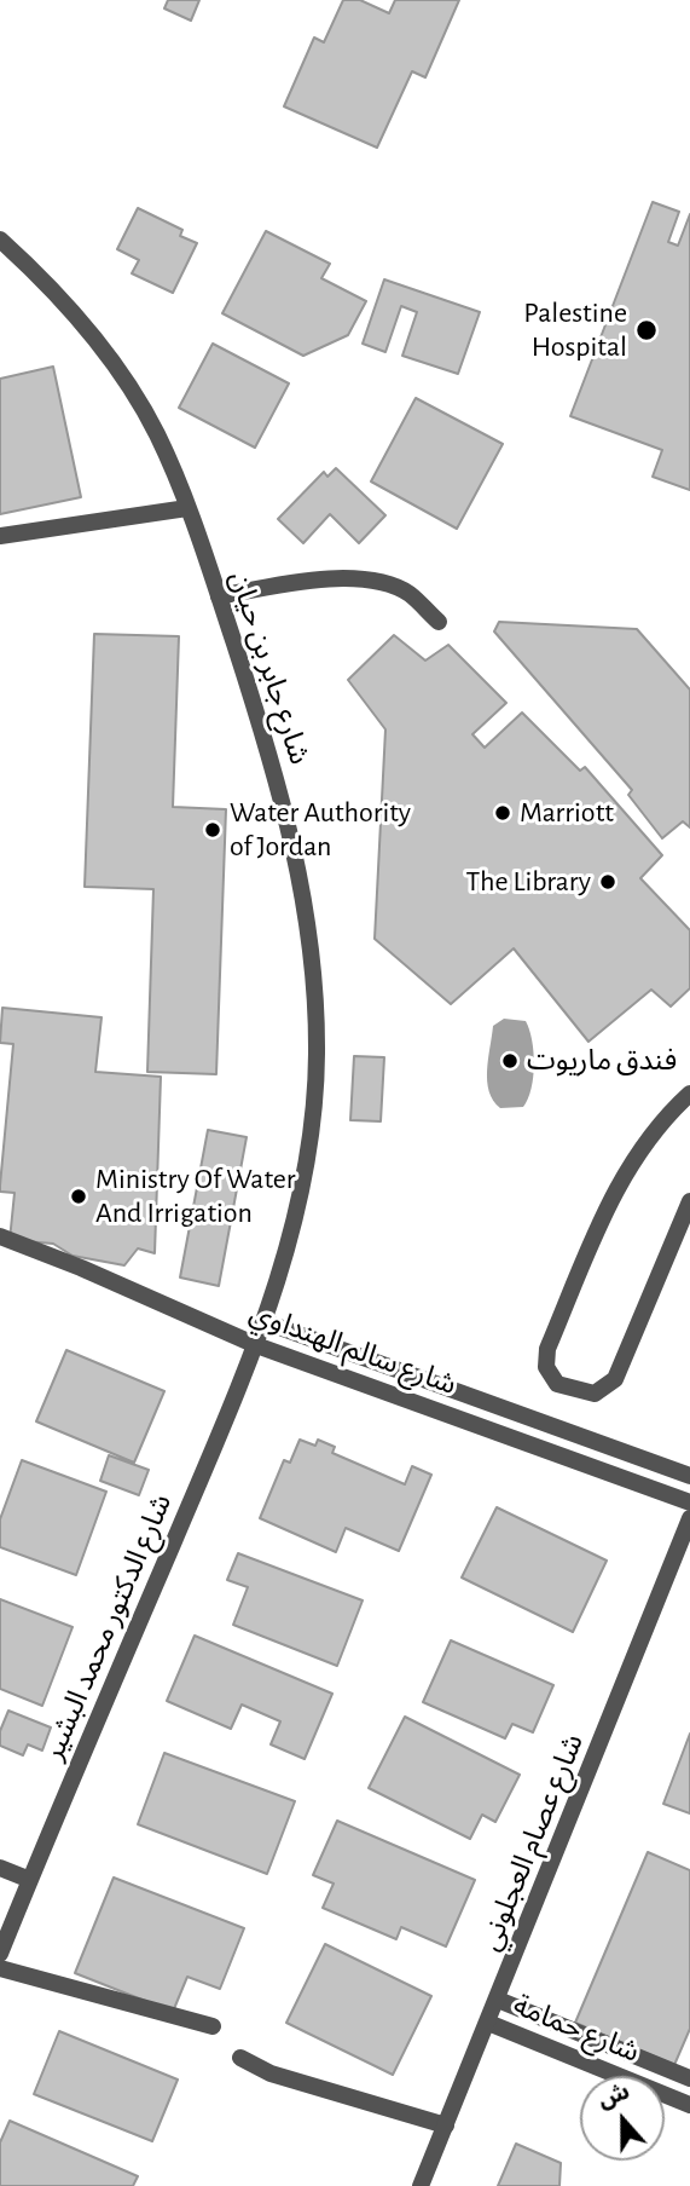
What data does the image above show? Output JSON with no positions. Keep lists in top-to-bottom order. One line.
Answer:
{"streets":{"street":["شارع جابر بن حيان","شارع سالم الهنداوي","شارع الدكتور محمد البشير","شارع عصام العجلوني","شارع حمامة"]},"crossings":[["شارع جابر بن حيان","شارع سالم الهنداوي"],["شارع جابر بن حيان","شارع الدكتور محمد البشير"],["شارع سالم الهنداوي","شارع الدكتور محمد البشير"],["شارع عصام العجلوني","شارع حمامة"]],"places":["Palestine Hospital","Marriott","Water Authority of Jordan","The Library","فندق ماريوت","Ministry Of Water And Irrigation"],"north":"top"}
